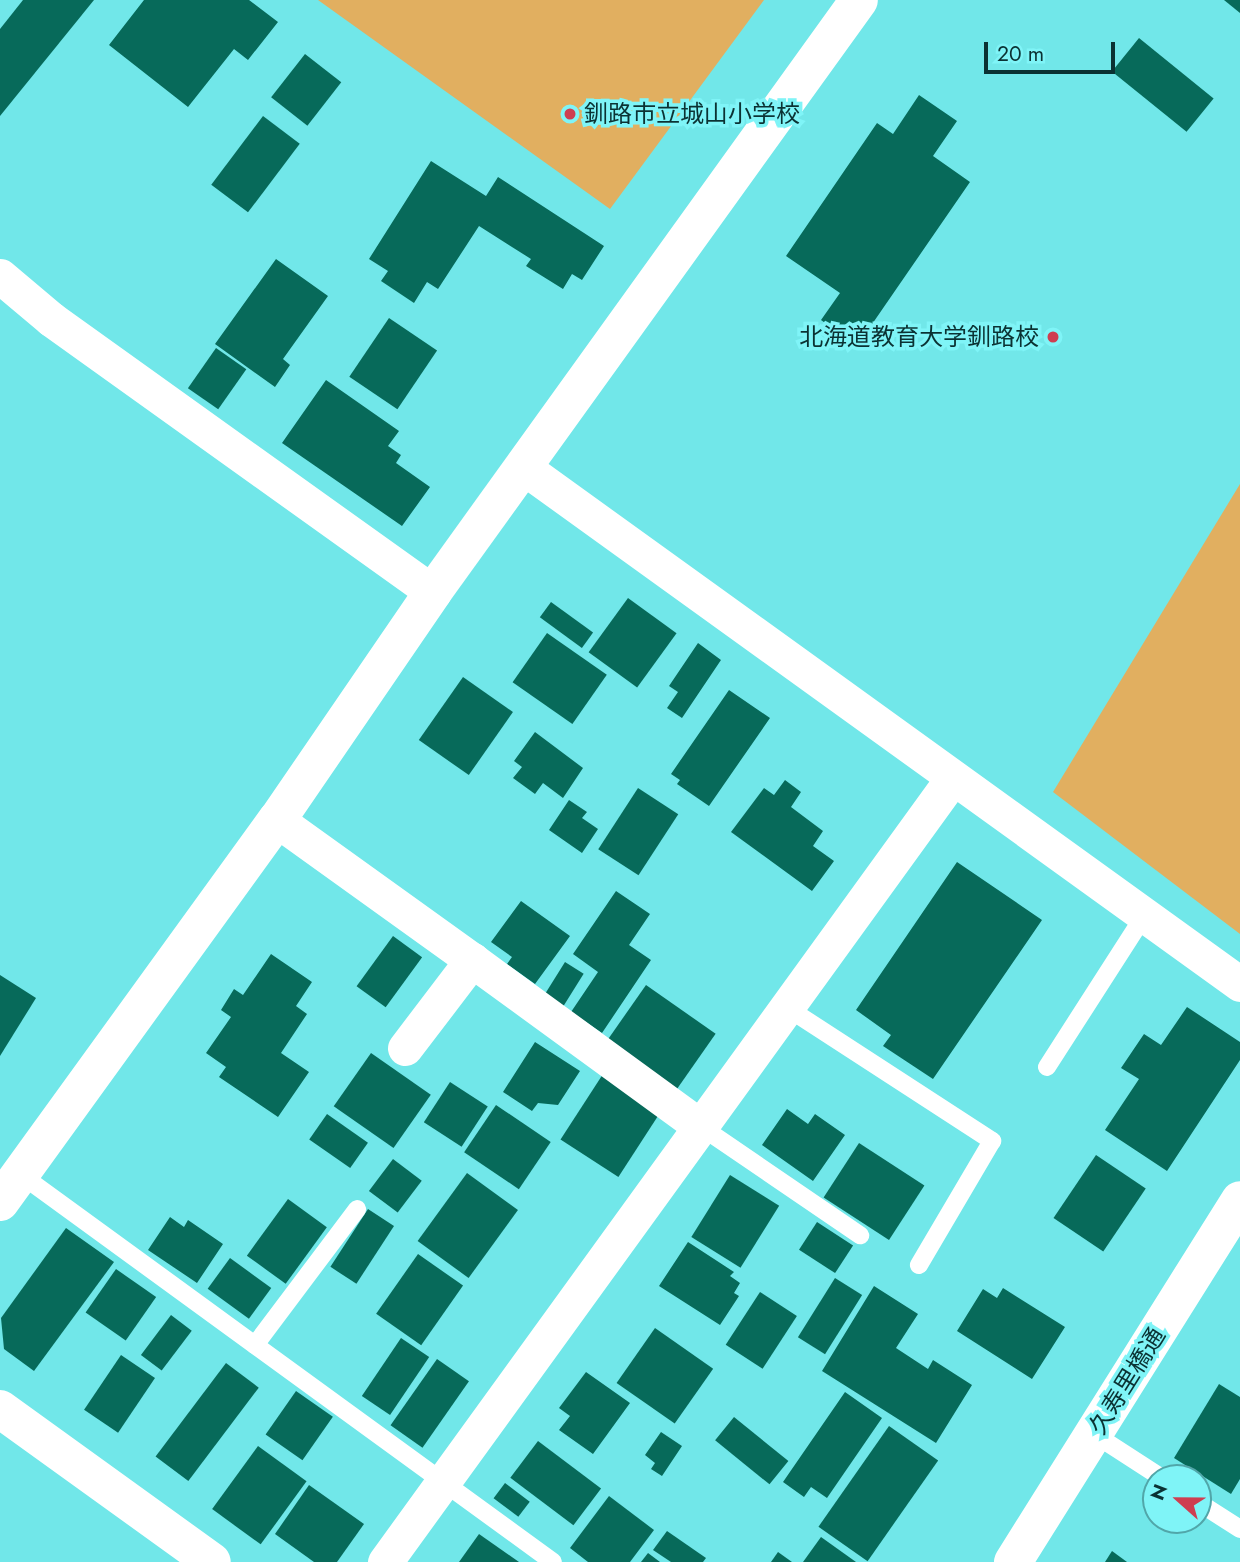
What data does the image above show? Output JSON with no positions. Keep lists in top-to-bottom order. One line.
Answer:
{"streets":{"street":["久寿里橋通"]},"places":["釧路市立城山小学校","北海道教育大学釧路校"],"scale_bar":"20 m","north":"left"}
